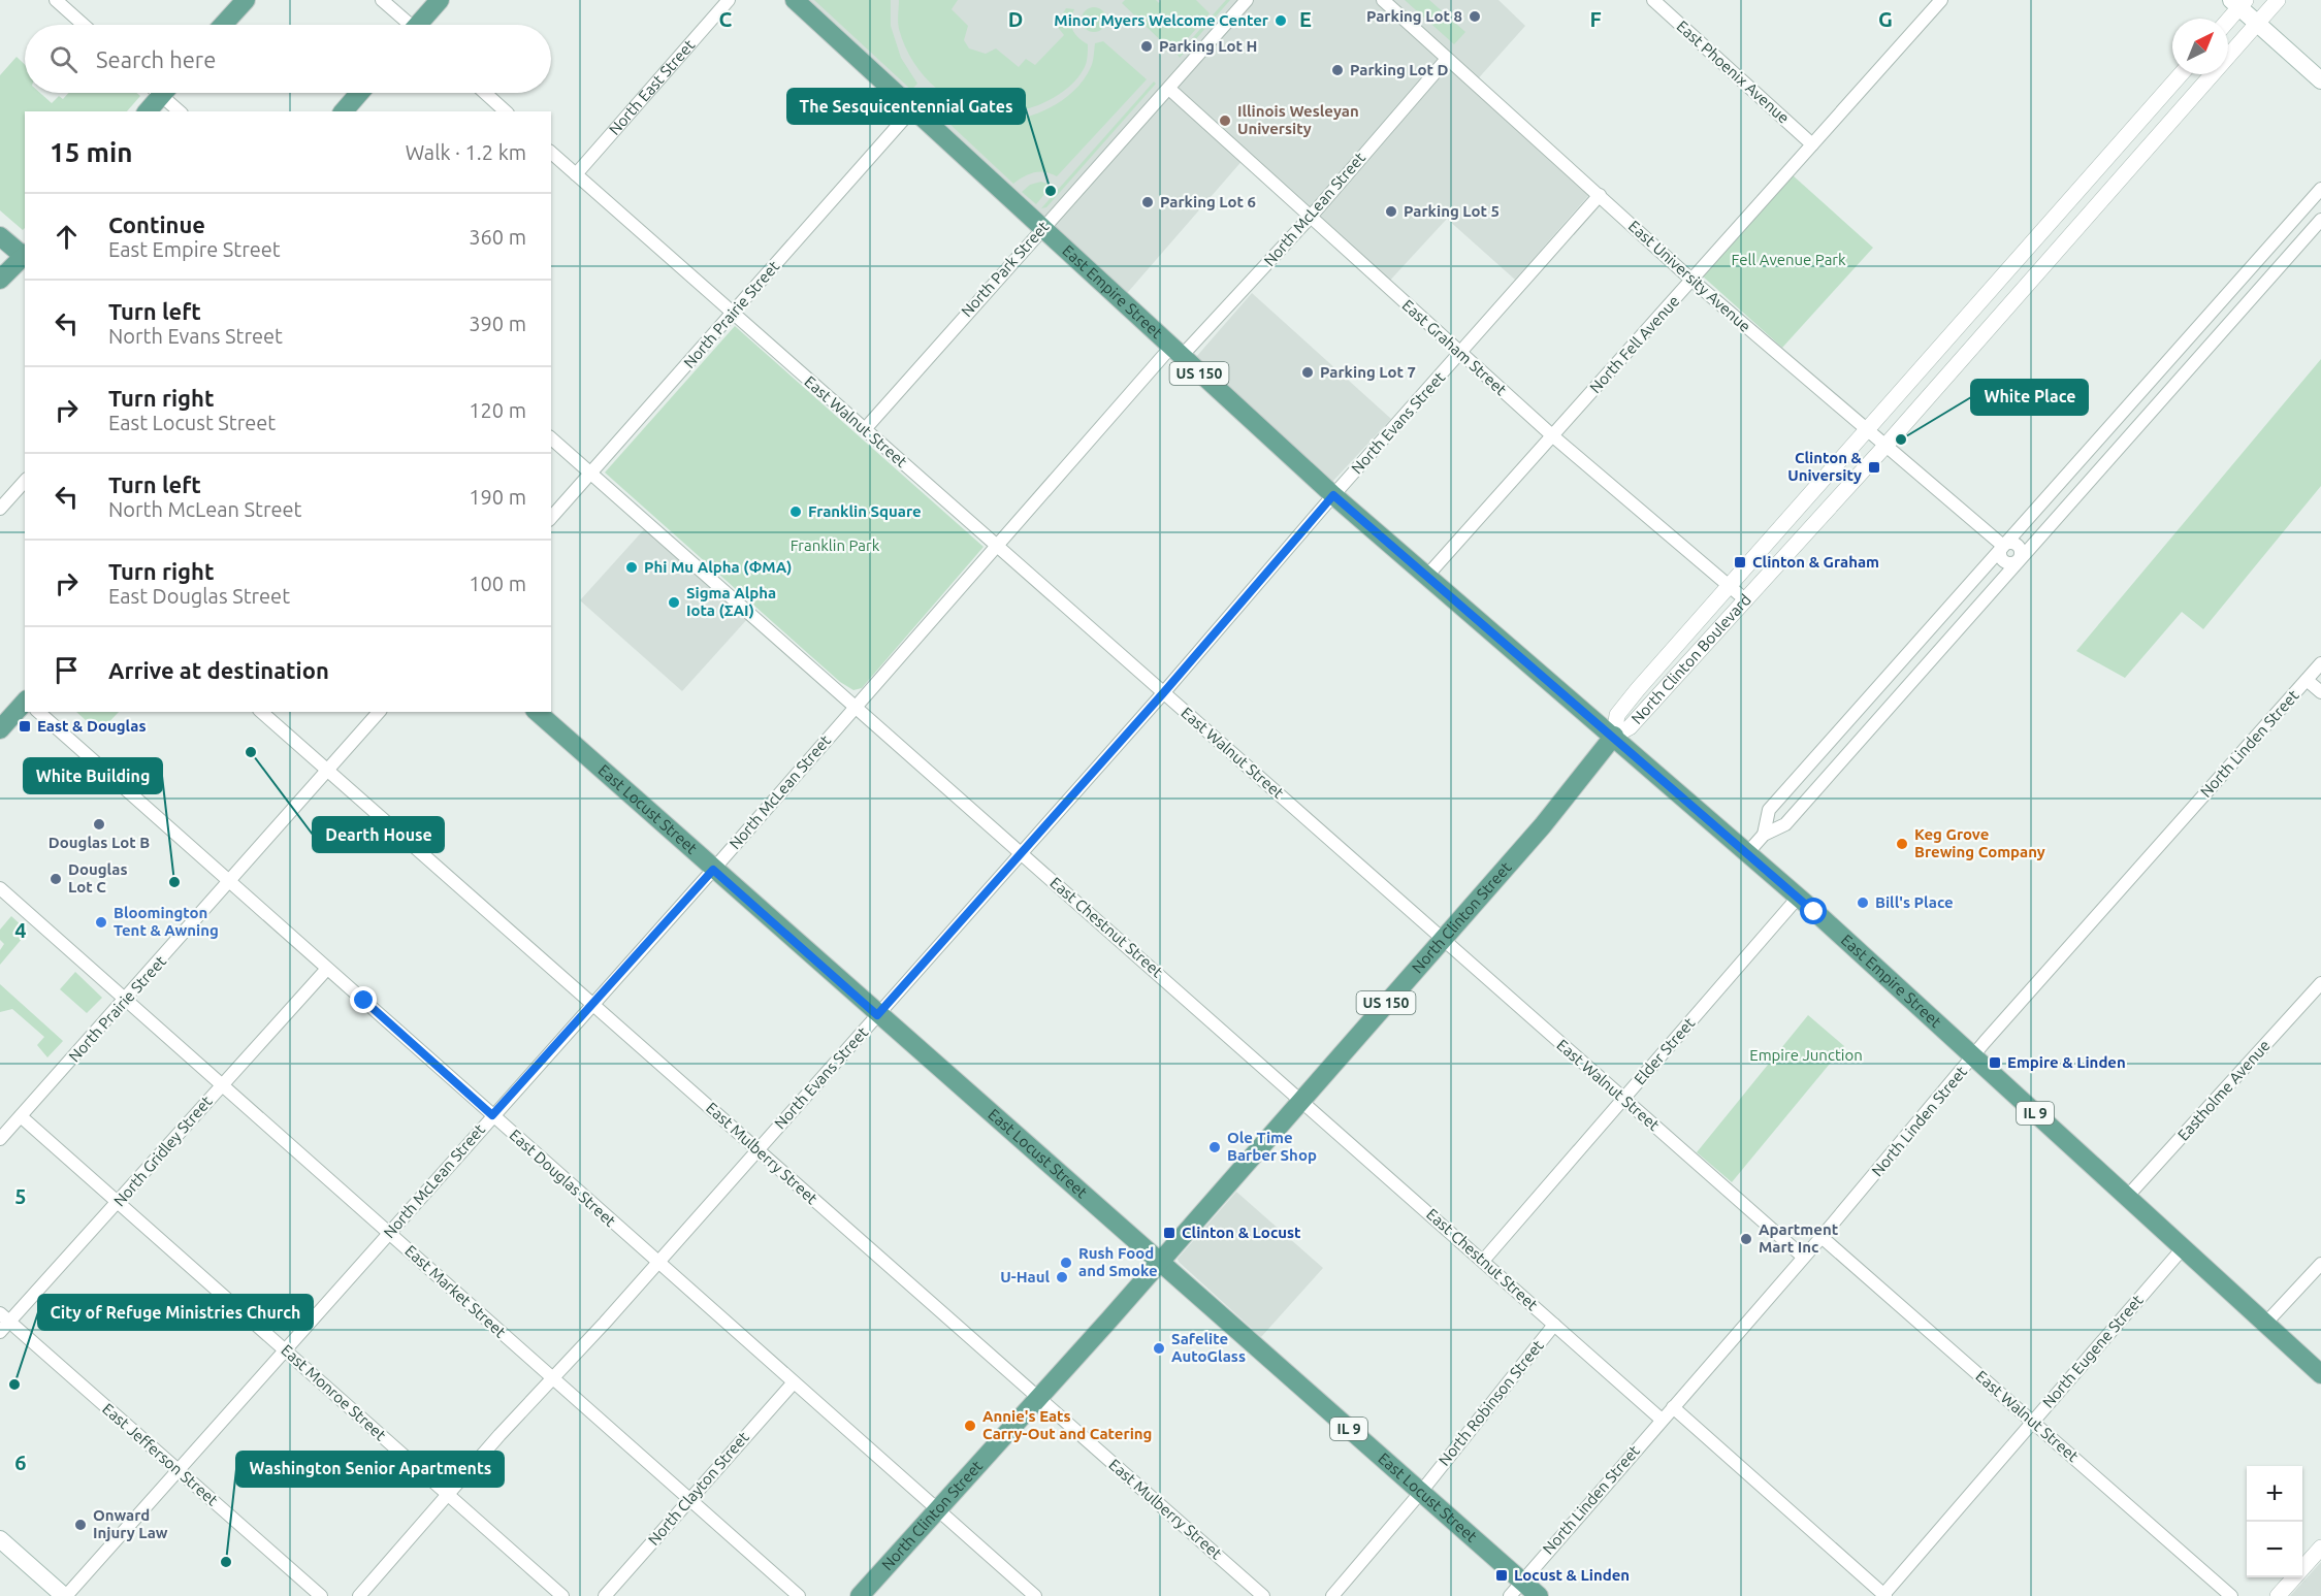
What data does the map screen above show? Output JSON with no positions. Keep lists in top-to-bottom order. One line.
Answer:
{"streets":{"main road":["East Empire Street","US 150","East Locust Street","North Clinton Street","IL 9"],"street":["East Phoenix Avenue","North East Street","North McLean Street","North Park Street","East University Avenue","North Prairie Street","North Fell Avenue","East Graham Street","East Walnut Street","North Evans Street","North Clinton Boulevard","North Linden Street","East Chestnut Street","Elder Street","Eastholme Avenue","North Gridley Street","East Mulberry Street","East Douglas Street","East Market Street","North Eugene Street","East Monroe Street","North Robinson Street","East Jefferson Street","North Clayton Street"]},"crossings":[["East Phoenix Avenue","North Fell Avenue"],["North East Street","East Walnut Street"],["North McLean Street","East University Avenue"],["North McLean Street","East Empire Street"],["North McLean Street","East Graham Street"],["North McLean Street","East Walnut Street"],["North McLean Street","East Locust Street"],["North McLean Street","East Chestnut Street"],["North McLean Street","East Mulberry Street"],["North McLean Street","East Douglas Street"],["North McLean Street","East Market Street"],["North McLean Street","East Monroe Street"],["North McLean Street","East Jefferson Street"],["North Park Street","East Empire Street"],["North Park Street","East Graham Street"],["North Park Street","East Walnut Street"],["East University Avenue","North Fell Avenue"],["East University Avenue","North Evans Street"],["East University Avenue","North Clinton Boulevard"],["East Empire Street","North Prairie Street"],["East Empire Street","North Fell Avenue"],["East Empire Street","North Evans Street"],["East Empire Street","North Clinton Boulevard"],["East Empire Street","North Linden Street"],["East Empire Street","North Clinton Street"],["East Empire Street","Elder Street"],["East Empire Street","Eastholme Avenue"],["East Empire Street","North Eugene Street"],["North Prairie Street","East Walnut Street"],["North Prairie Street","East Chestnut Street"],["North Prairie Street","East Mulberry Street"],["North Prairie Street","East Douglas Street"],["North Prairie Street","East Market Street"],["North Prairie Street","East Monroe Street"],["North Fell Avenue","East Graham Street"],["East Graham Street","North Evans Street"],["East Graham Street","North Clinton Boulevard"],["East Walnut Street","North Evans Street"],["East Walnut Street","North Linden Street"],["East Walnut Street","North Clinton Street"],["East Walnut Street","Elder Street"],["East Walnut Street","North Eugene Street"],["North Evans Street","East Locust Street"],["North Evans Street","East Chestnut Street"],["North Evans Street","East Mulberry Street"],["North Evans Street","East Douglas Street"],["North Evans Street","East Market Street"],["North Evans Street","East Monroe Street"],["North Clinton Boulevard","North Clinton Street"],["North Linden Street","East Locust Street"],["North Linden Street","East Chestnut Street"],["East Locust Street","North Clinton Street"],["East Locust Street","North Robinson Street"],["North Clinton Street","East Chestnut Street"],["North Clinton Street","East Mulberry Street"],["North Clinton Street","East Douglas Street"],["East Chestnut Street","Elder Street"],["East Chestnut Street","North Robinson Street"],["North Gridley Street","East Douglas Street"],["North Gridley Street","East Market Street"],["North Gridley Street","East Monroe Street"],["North Gridley Street","East Jefferson Street"],["East Douglas Street","North Clayton Street"],["East Market Street","North Clayton Street"]],"parks":["Fell Avenue Park","Franklin Park","Empire Junction"],"places":{"other":["Parking Lot 8","Minor Myers Welcome Center","Parking Lot H","Parking Lot D","Illinois Wesleyan University","The Sesquicentennial Gates","Parking Lot 6","Parking Lot 5","Parking Lot 7","White Place","Franklin Square","Phi Mu Alpha (ΦΜΑ)","Sigma Alpha Iota (ΣΑΙ)","Dearth House","Douglas Lot B","Keg Grove Brewing Company","Douglas Lot C","White Building","Bill's Place","Bloomington Tent & Awning","Ole Time Barber Shop","Apartment Mart Inc","Rush Food and Smoke","U-Haul","Safelite AutoGlass","City of Refuge Ministries Church","Annie's Eats Carry-Out and Catering","Onward Injury Law","Washington Senior Apartments"],"transit":["Clinton & University","Clinton & Graham","East & Douglas","Empire & Linden","Clinton & Locust","Locust & Linden"]},"north":"top right","page":{"search":"Search here","heading":["15 min","Walk · 1.2 km"],"list":[["Continue","East Empire Street","360 m"],["Turn left","North Evans Street","390 m"],["Turn right","East Locust Street","120 m"],["Turn left","North McLean Street","190 m"],["Turn right","East Douglas Street","100 m"],"Arrive at destination"],"map_buttons":["+","−"]},"grid":{"columns":["C","D","E","F","G"],"rows":["4","5","6"]}}
